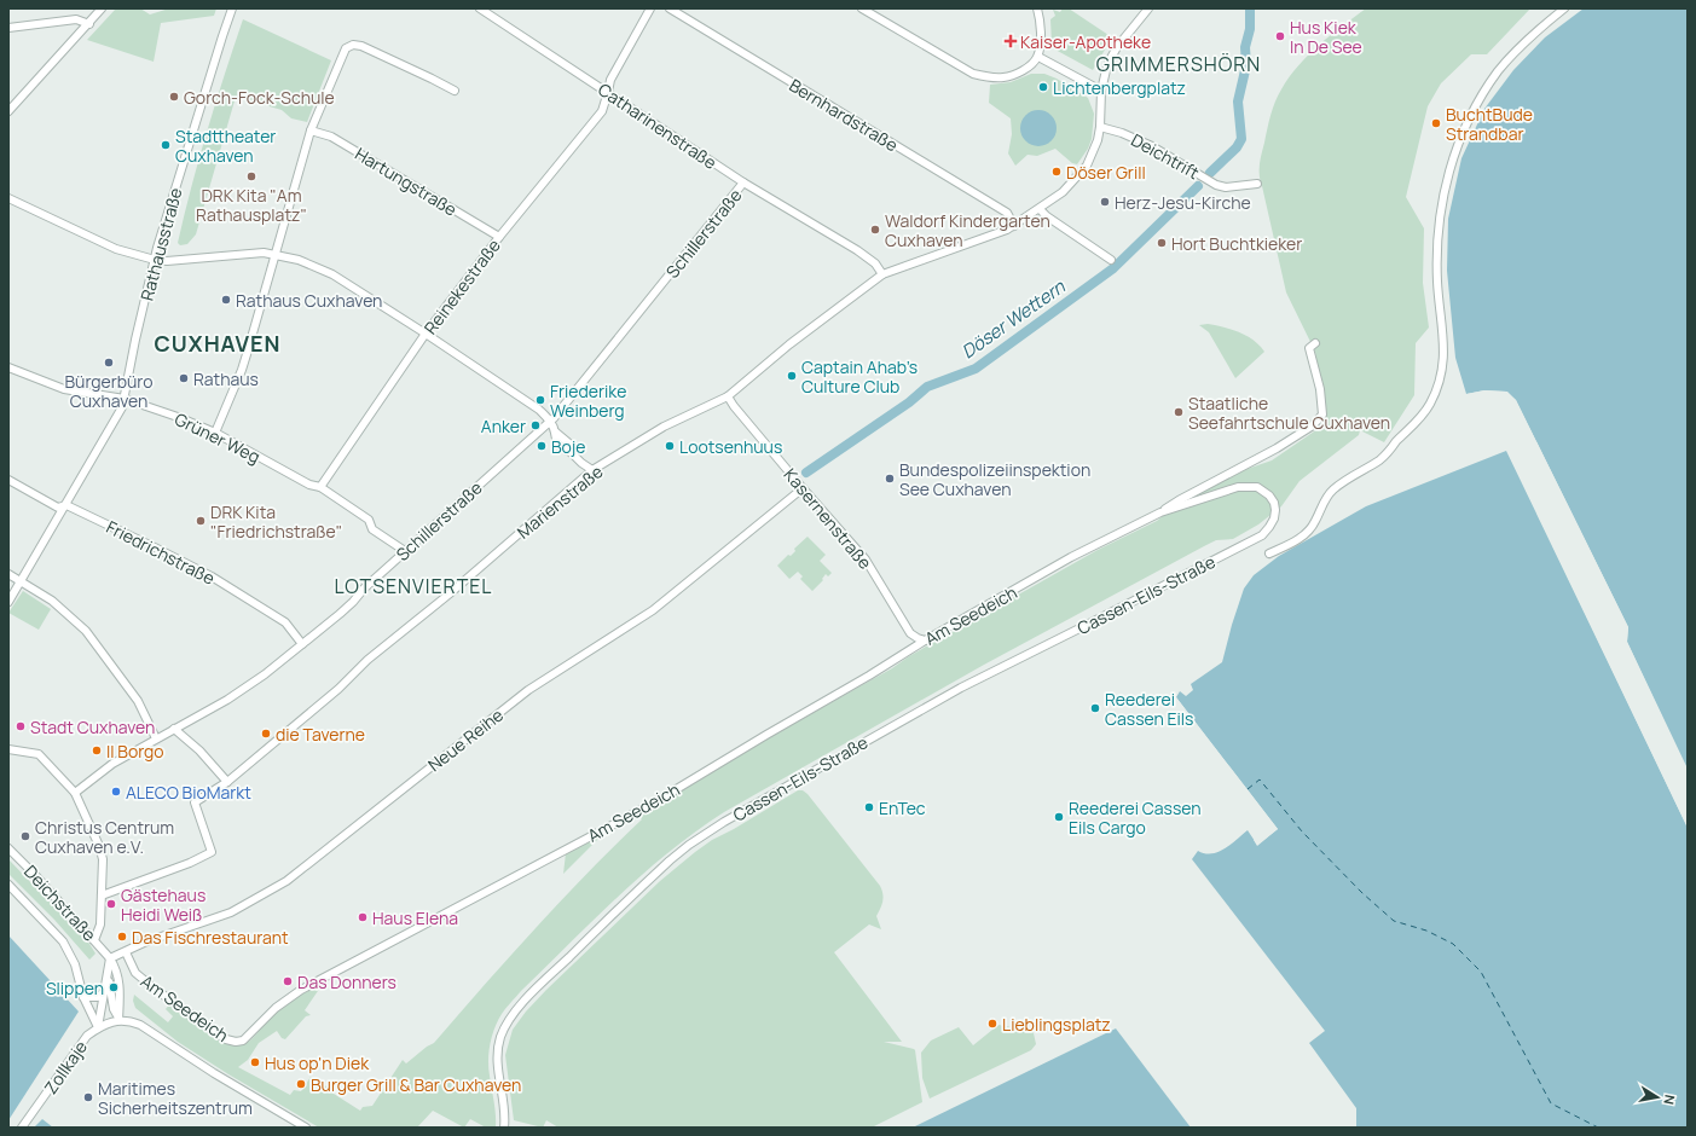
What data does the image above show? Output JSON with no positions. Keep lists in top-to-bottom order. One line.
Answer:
{"streets":{"street":["Bernhardstraße","Catharinenstraße","Deichtrift","Hartungstraße","Schillerstraße","Rathausstraße","Reinekestraße","Grüner Weg","Marienstraße","Kasernenstraße","Friedrichstraße","Cassen-Eils-Straße","Am Seedeich","Neue Reihe","Deichstraße","Zollkaje"]},"crossings":[["Bernhardstraße","Marienstraße"],["Catharinenstraße","Schillerstraße"],["Catharinenstraße","Reinekestraße"],["Catharinenstraße","Marienstraße"],["Deichtrift","Marienstraße"],["Hartungstraße","Reinekestraße"],["Schillerstraße","Grüner Weg"],["Schillerstraße","Friedrichstraße"],["Rathausstraße","Grüner Weg"],["Rathausstraße","Friedrichstraße"],["Reinekestraße","Grüner Weg"],["Marienstraße","Kasernenstraße"],["Kasernenstraße","Am Seedeich"],["Kasernenstraße","Neue Reihe"],["Cassen-Eils-Straße","Am Seedeich"],["Am Seedeich","Neue Reihe"],["Neue Reihe","Deichstraße"],["Deichstraße","Zollkaje"]],"districts":["GRIMMERSHÖRN","CUXHAVEN","LOTSENVIERTEL"],"water":["Döser Wettern"],"places":{"other":["Hus Kiek In De See","Lichtenbergplatz","Gorch-Fock-Schule","BuchtBude Strandbar","Stadttheater Cuxhaven","Döser Grill","DRK Kita \"Am Rathausplatz\"","Herz-Jesu-Kirche","Waldorf Kindergarten Cuxhaven","Hort Buchtkieker","Rathaus Cuxhaven","Bürgerbüro Cuxhaven","Captain Ahab’s Culture Club","Rathaus","Friederike Weinberg","Staatliche Seefahrtschule Cuxhaven","Anker","Boje","Lootsenhuus","Bundespolizeiinspektion See Cuxhaven","DRK Kita \"Friedrichstraße\"","Reederei Cassen Eils","Stadt Cuxhaven","die Taverne","Il Borgo","ALECO BioMarkt","EnTec","Reederei Cassen Eils Cargo","Christus Centrum Cuxhaven e.V.","Gästehaus Heidi Weiß","Haus Elena","Das Fischrestaurant","Das Donners","Slippen","Lieblingsplatz","Hus op'n Diek","Burger Grill & Bar Cuxhaven","Maritimes Sicherheitszentrum"],"health":["Kaiser-Apotheke"]},"north":"right"}
